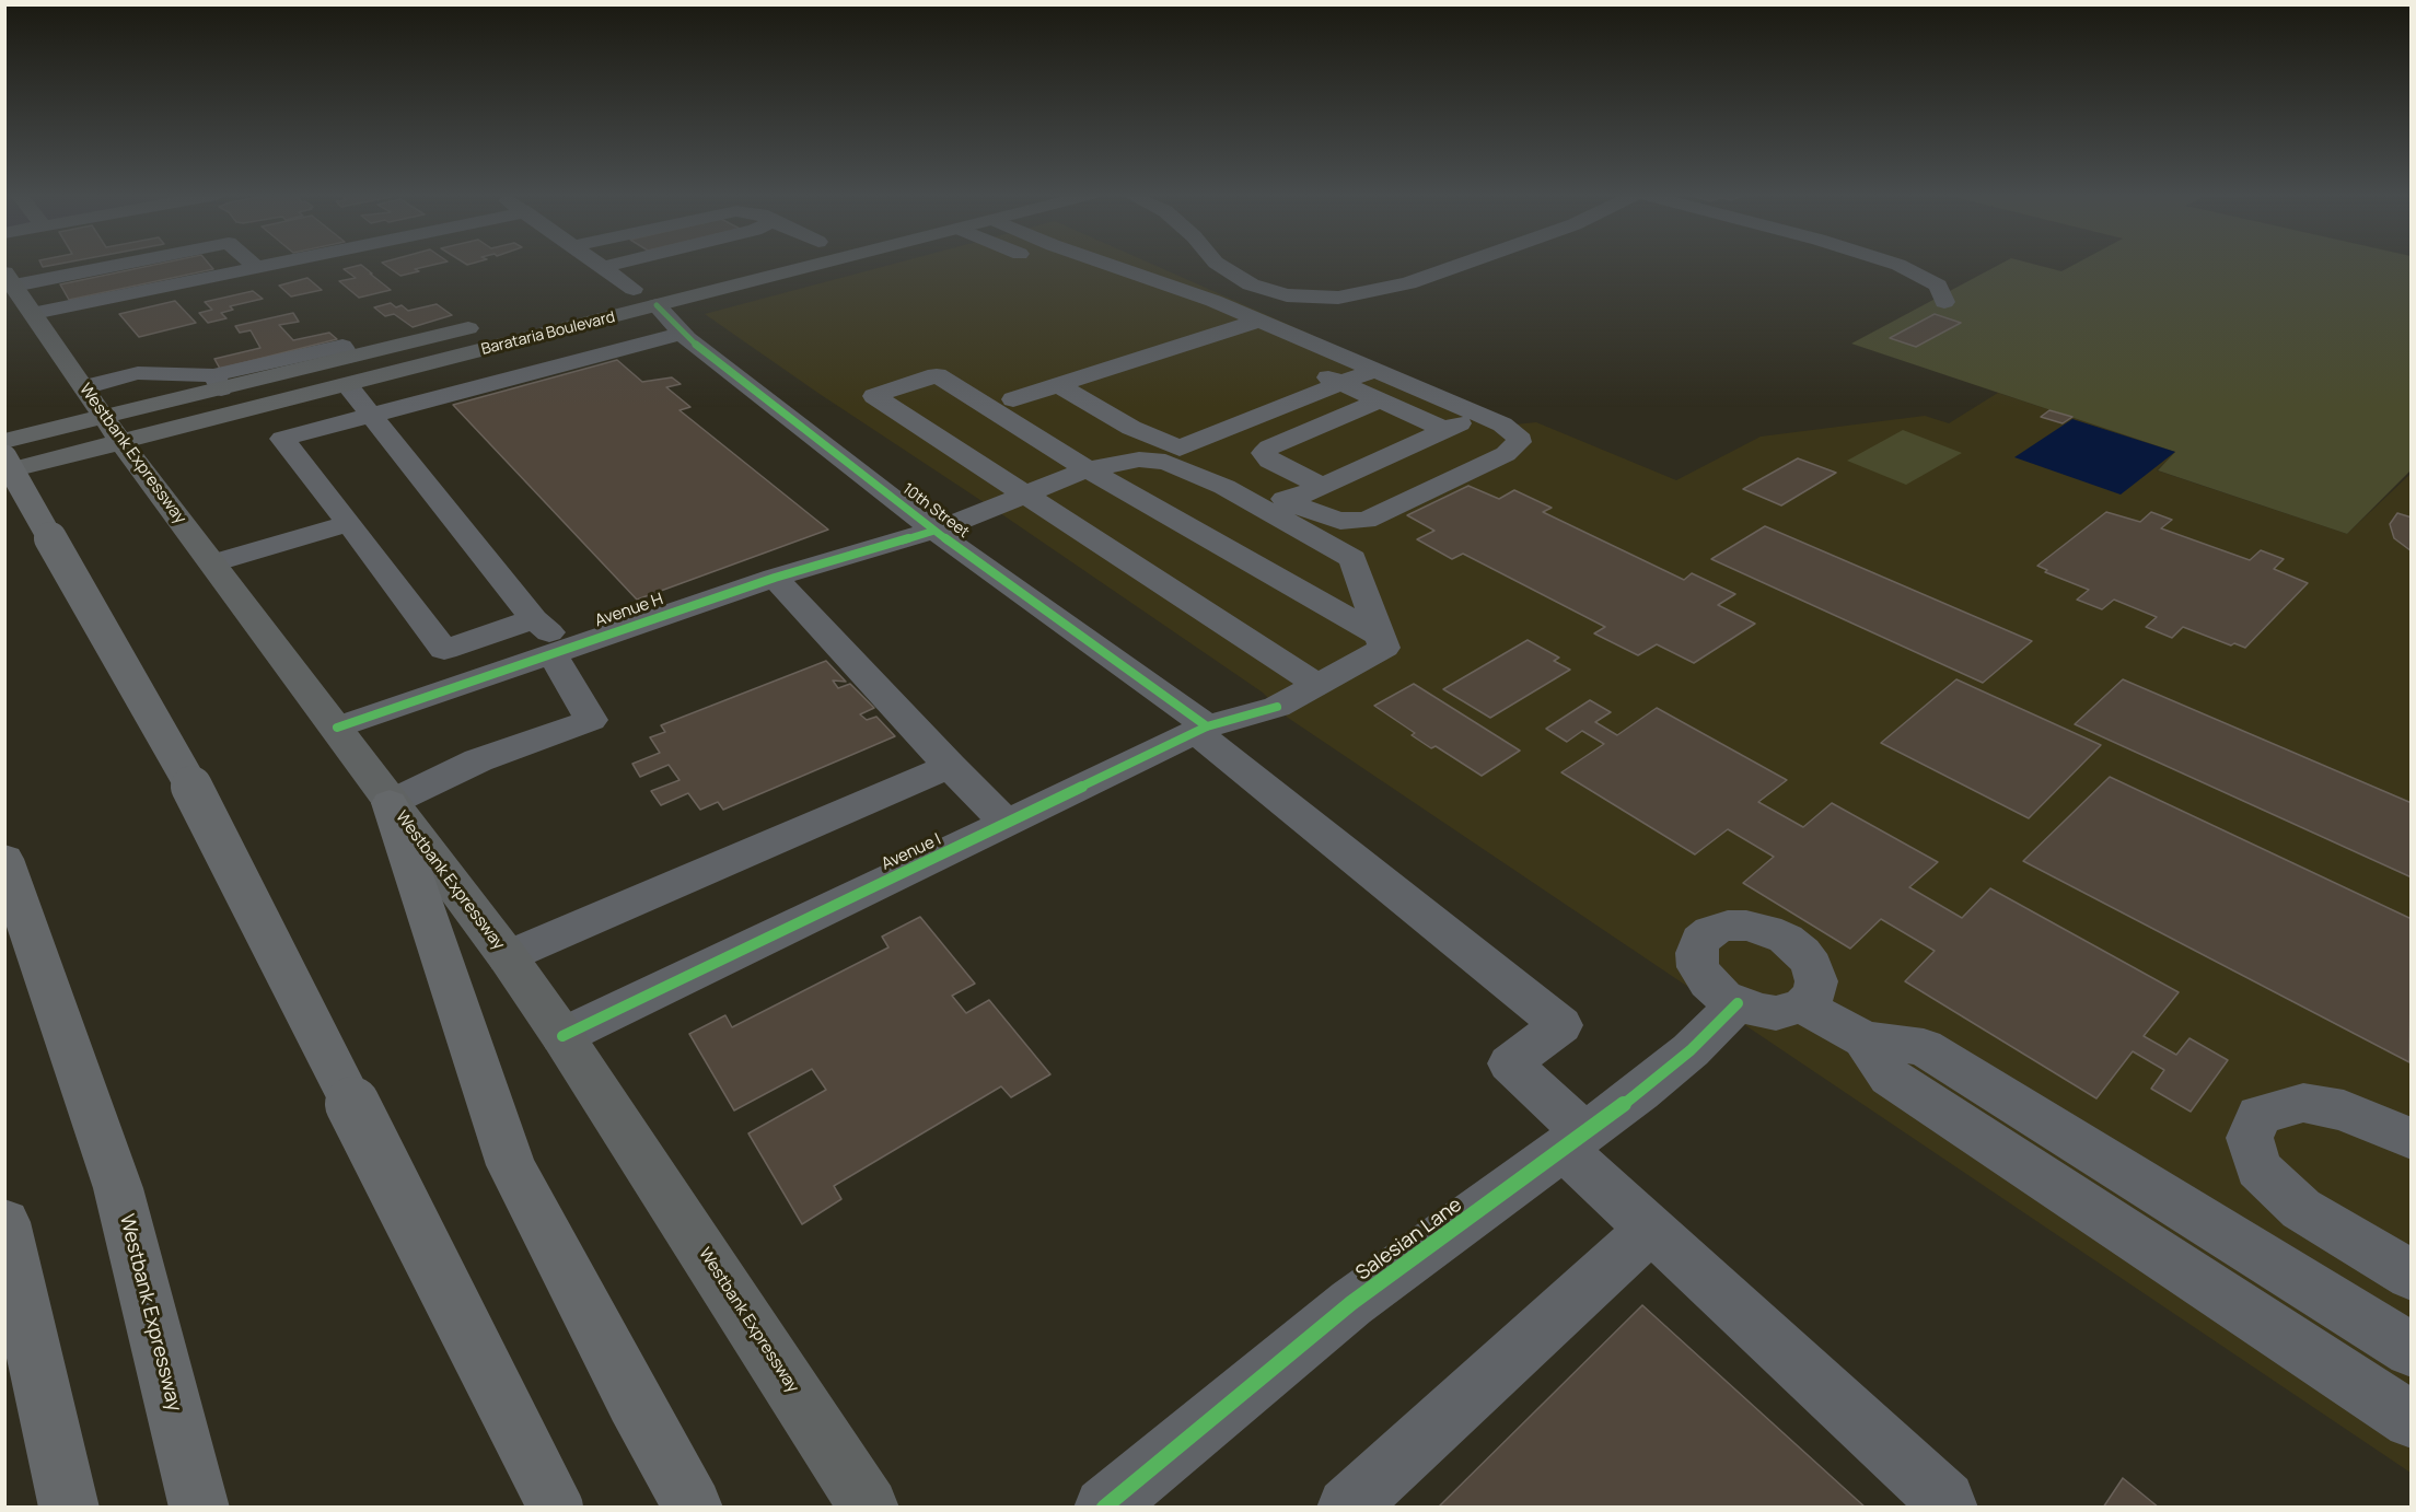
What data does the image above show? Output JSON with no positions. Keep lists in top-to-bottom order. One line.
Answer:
{"streets":{"highway":["Westbank Expressway"],"main road":["Barataria Boulevard"],"street":["10th Street","Avenue H","Avenue I","Salesian Lane"]},"crossings":[["Barataria Boulevard","Westbank Expressway"],["Barataria Boulevard","10th Street"],["Westbank Expressway","Avenue H"],["Westbank Expressway","Avenue I"],["10th Street","Avenue H"],["10th Street","Avenue I"],["10th Street","Salesian Lane"],["Avenue H","Avenue I"]]}
